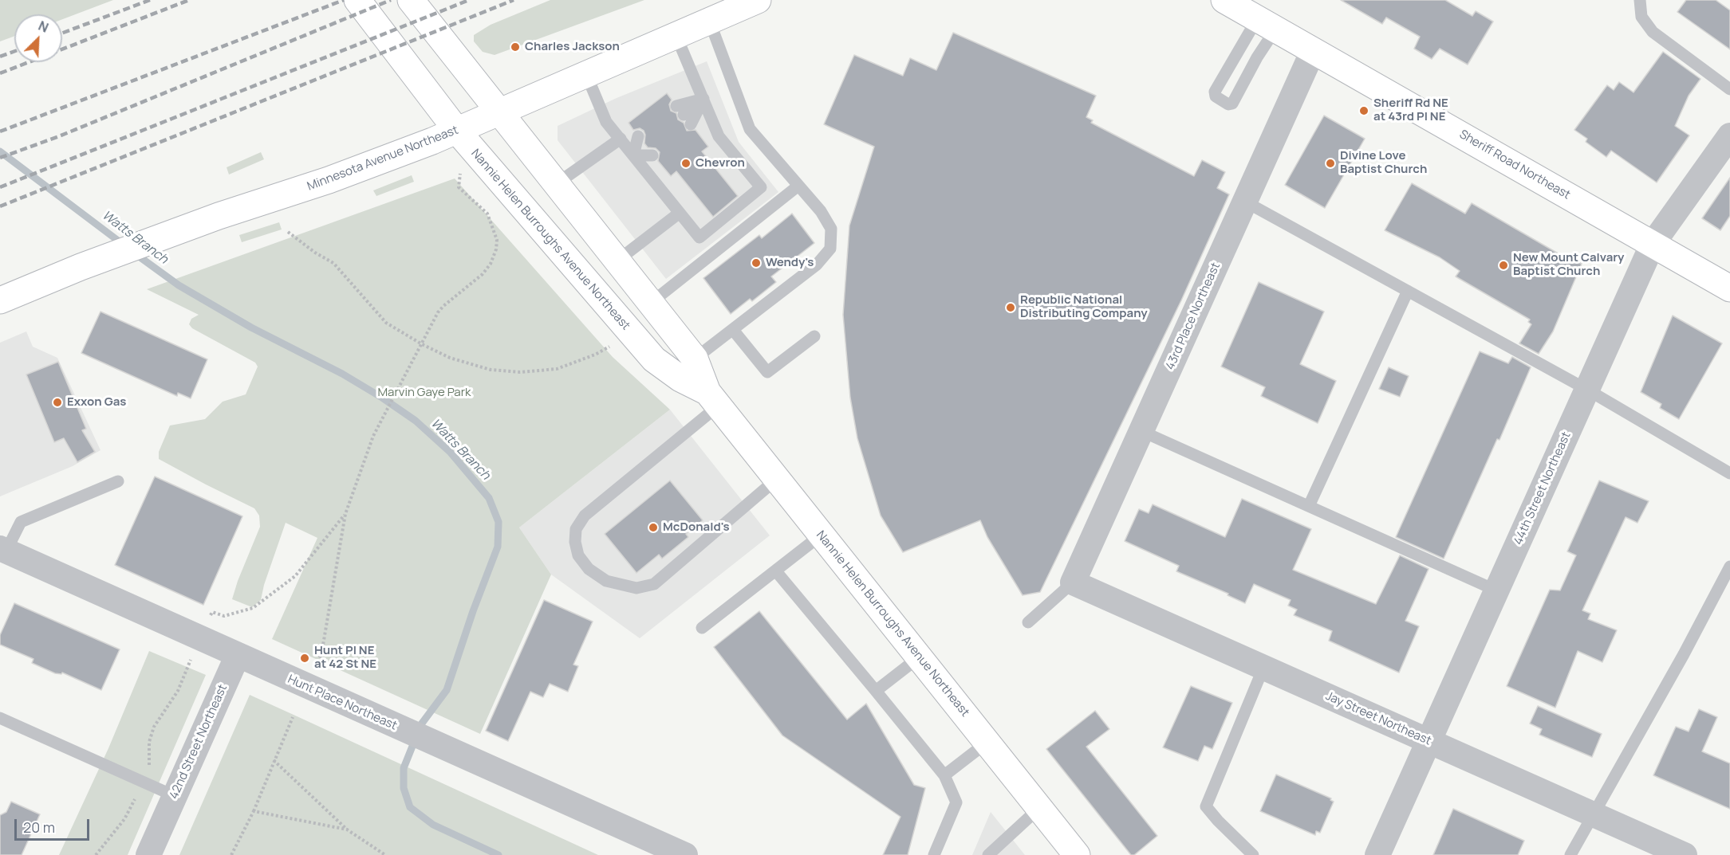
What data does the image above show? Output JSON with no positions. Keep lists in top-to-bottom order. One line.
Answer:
{"streets":{"main road":["Minnesota Avenue Northeast","Sheriff Road Northeast","Nannie Helen Burroughs Avenue Northeast"],"street":["43rd Place Northeast","44th Street Northeast","Hunt Place Northeast","Jay Street Northeast","42nd Street Northeast"]},"crossings":[["Minnesota Avenue Northeast","Nannie Helen Burroughs Avenue Northeast"],["Sheriff Road Northeast","43rd Place Northeast"],["Sheriff Road Northeast","44th Street Northeast"],["43rd Place Northeast","Jay Street Northeast"],["44th Street Northeast","Jay Street Northeast"],["Hunt Place Northeast","42nd Street Northeast"]],"water":["Watts Branch"],"parks":["Marvin Gaye Park"],"places":["Charles Jackson","Sheriff Rd NE at 43rd Pl NE","Chevron","Divine Love Baptist Church","Wendy's","New Mount Calvary Baptist Church","Republic National Distributing Company","Exxon Gas","McDonald's","Hunt Pl NE at 42 St NE"],"scale_bar":"20 m","north":"top right"}
